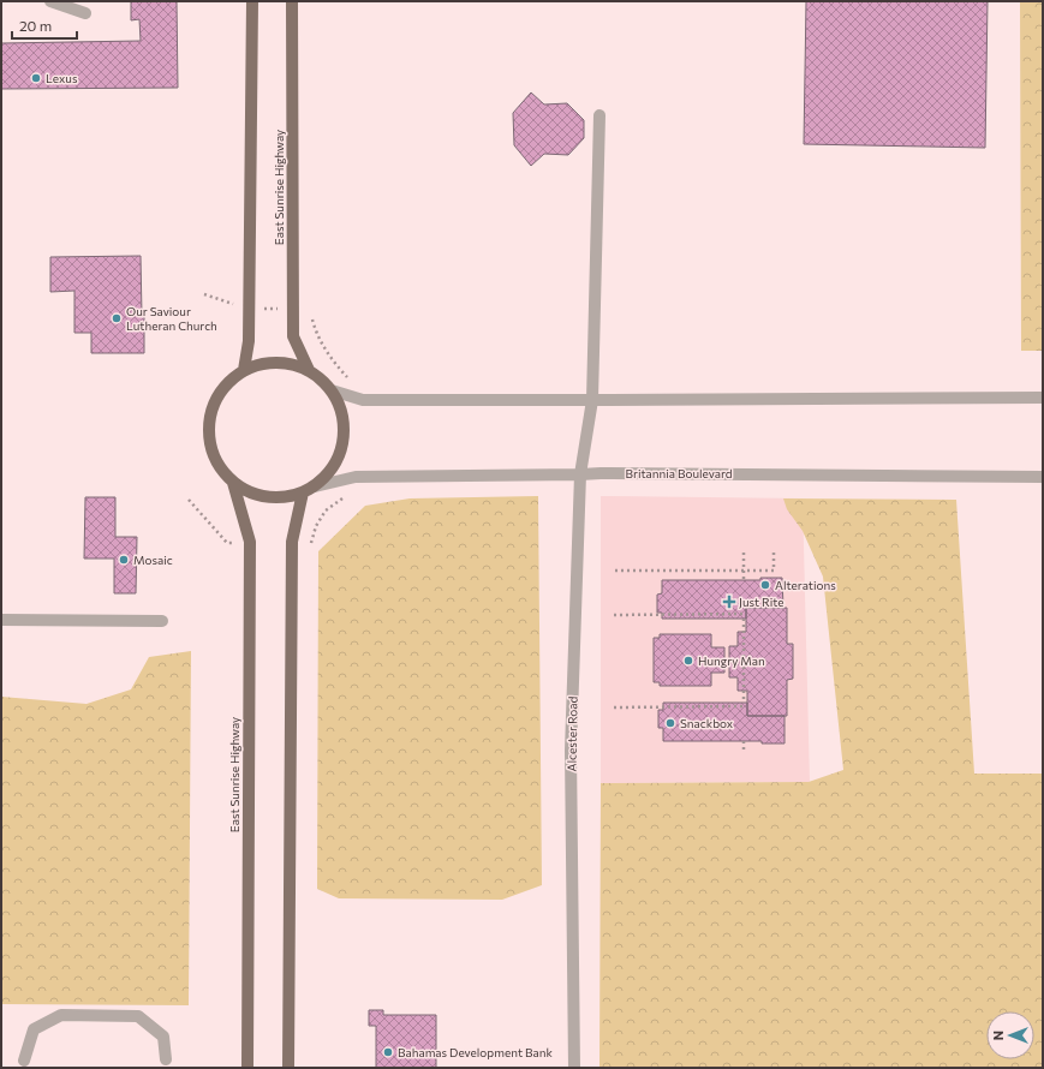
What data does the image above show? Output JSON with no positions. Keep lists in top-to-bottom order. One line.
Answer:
{"streets":{"main road":["East Sunrise Highway"],"street":["Britannia Boulevard","Alcester Road"]},"crossings":[["East Sunrise Highway","Britannia Boulevard"],["Britannia Boulevard","Alcester Road"]],"places":{"other":["Lexus","Our Saviour Lutheran Church","Mosaic","Alterations","Hungry Man","Snackbox","Bahamas Development Bank"],"health":["Just Rite"]},"scale_bar":"20 m","north":"left"}
